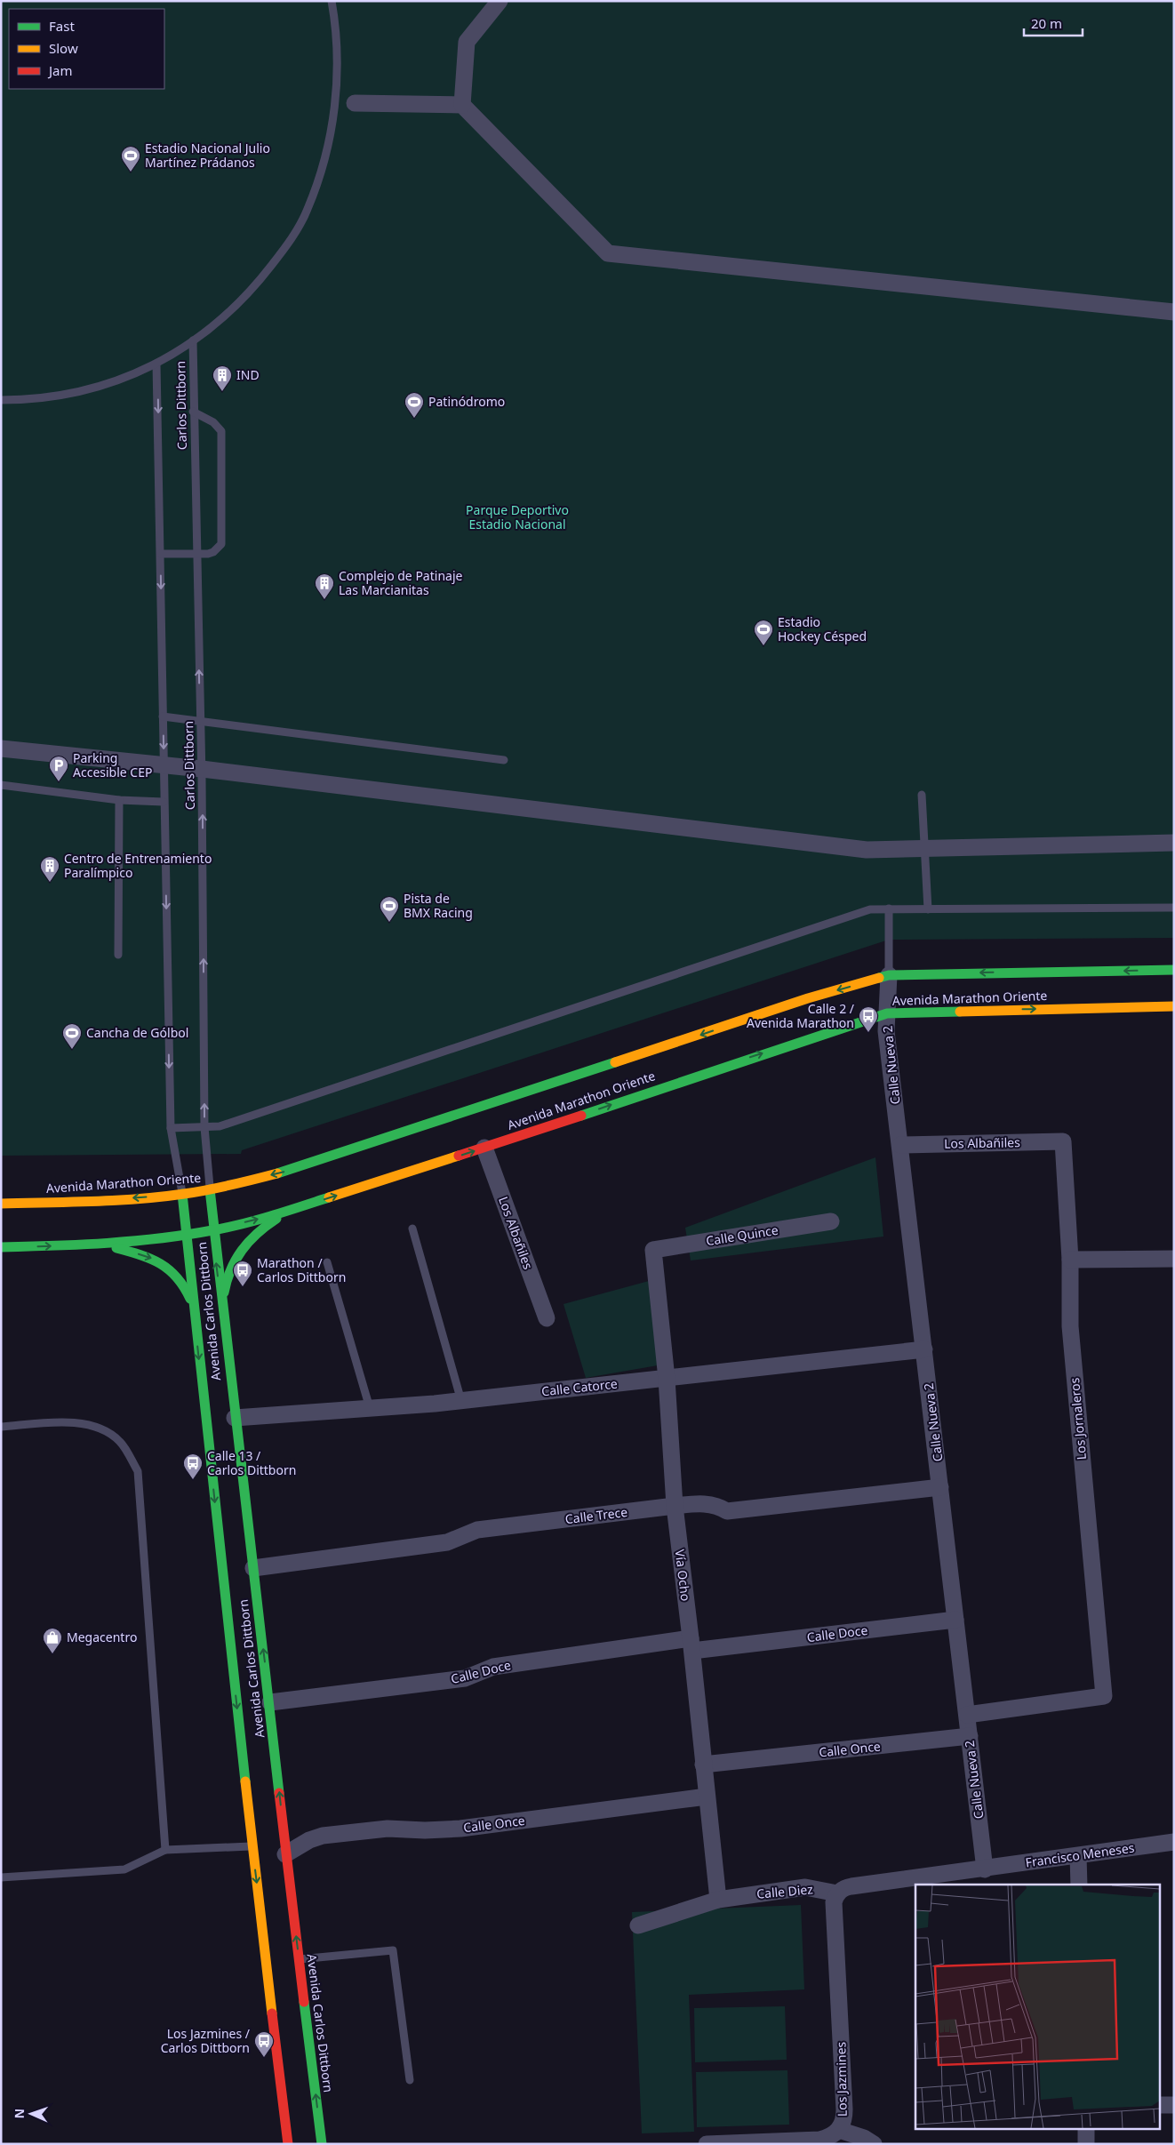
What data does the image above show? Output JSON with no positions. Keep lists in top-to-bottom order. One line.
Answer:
{"streets":{"main road":["Avenida Marathon Oriente","Avenida Carlos Dittborn"],"street":["Calle Nueva 2","Los Albañiles","Calle Quince","Calle Catorce","Los Jornaleros","Calle Trece","Vía Ocho","Calle Doce","Calle Once","Francisco Meneses","Calle Diez","Los Jazmines"],"lane":["Carlos Dittborn"]},"crossings":[["Carlos Dittborn","Avenida Marathon Oriente"],["Carlos Dittborn","Avenida Carlos Dittborn"],["Avenida Marathon Oriente","Calle Nueva 2"],["Avenida Marathon Oriente","Los Albañiles"],["Avenida Marathon Oriente","Avenida Carlos Dittborn"],["Calle Nueva 2","Los Albañiles"],["Calle Nueva 2","Calle Catorce"],["Calle Nueva 2","Los Jornaleros"],["Calle Nueva 2","Calle Trece"],["Calle Nueva 2","Calle Doce"],["Calle Nueva 2","Calle Once"],["Calle Nueva 2","Francisco Meneses"],["Los Albañiles","Los Jornaleros"],["Calle Quince","Vía Ocho"],["Avenida Carlos Dittborn","Calle Catorce"],["Avenida Carlos Dittborn","Calle Trece"],["Avenida Carlos Dittborn","Calle Doce"],["Avenida Carlos Dittborn","Calle Once"],["Calle Catorce","Vía Ocho"],["Calle Trece","Vía Ocho"],["Vía Ocho","Calle Doce"],["Vía Ocho","Calle Once"],["Vía Ocho","Calle Diez"],["Calle Diez","Los Jazmines"]],"parks":["Parque Deportivo Estadio Nacional"],"places":{"sports":["Estadio Nacional Julio Martínez Prádanos","Patinódromo","Estadio Hockey Césped","Pista de BMX Racing","Cancha de Gólbol"],"building":["IND","Complejo de Patinaje Las Marcianitas","Centro de Entrenamiento Paralímpico"],"parking":["Parking Accesible CEP"],"bus stop":["Calle 2 / Avenida Marathon","Marathon / Carlos Dittborn","Calle 13 / Carlos Dittborn","Los Jazmines / Carlos Dittborn"],"shop":["Megacentro"]},"legend":["Fast","Slow","Jam"],"scale_bar":"20 m","north":"left"}
